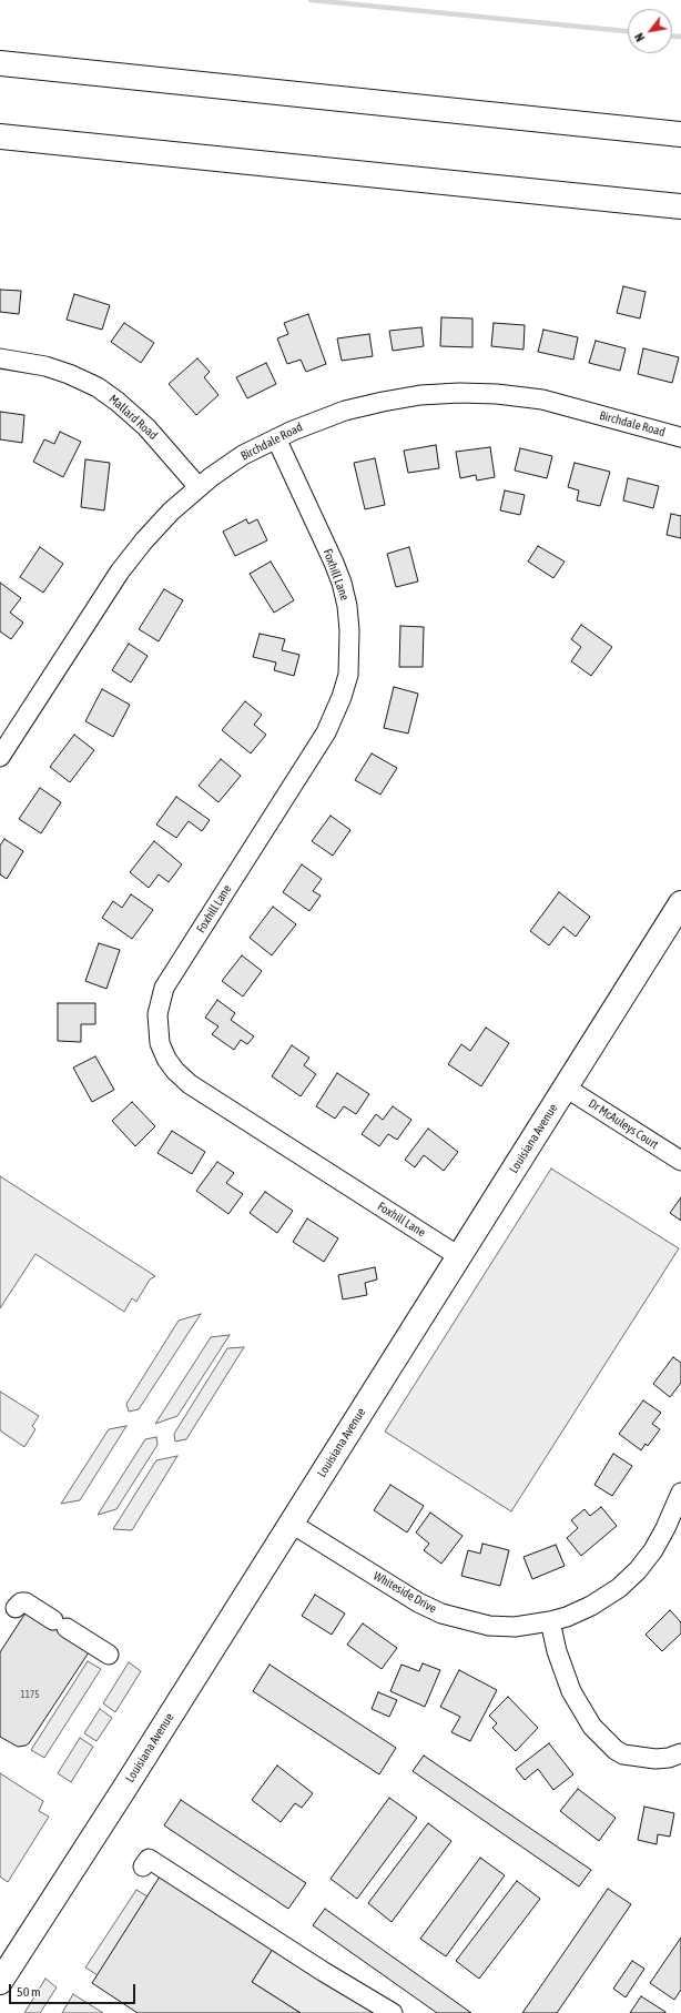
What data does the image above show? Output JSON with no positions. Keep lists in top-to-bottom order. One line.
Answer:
{"streets":{"main road":["Louisiana Avenue"],"street":["Mallard Road","Birchdale Road","Foxhill Lane","Dr McAuleys Court","Whiteside Drive"]},"crossings":[["Mallard Road","Birchdale Road"],["Birchdale Road","Foxhill Lane"],["Foxhill Lane","Louisiana Avenue"],["Dr McAuleys Court","Louisiana Avenue"],["Louisiana Avenue","Whiteside Drive"]],"house_numbers":["1175"],"scale_bar":"50 m","north":"bottom left"}
